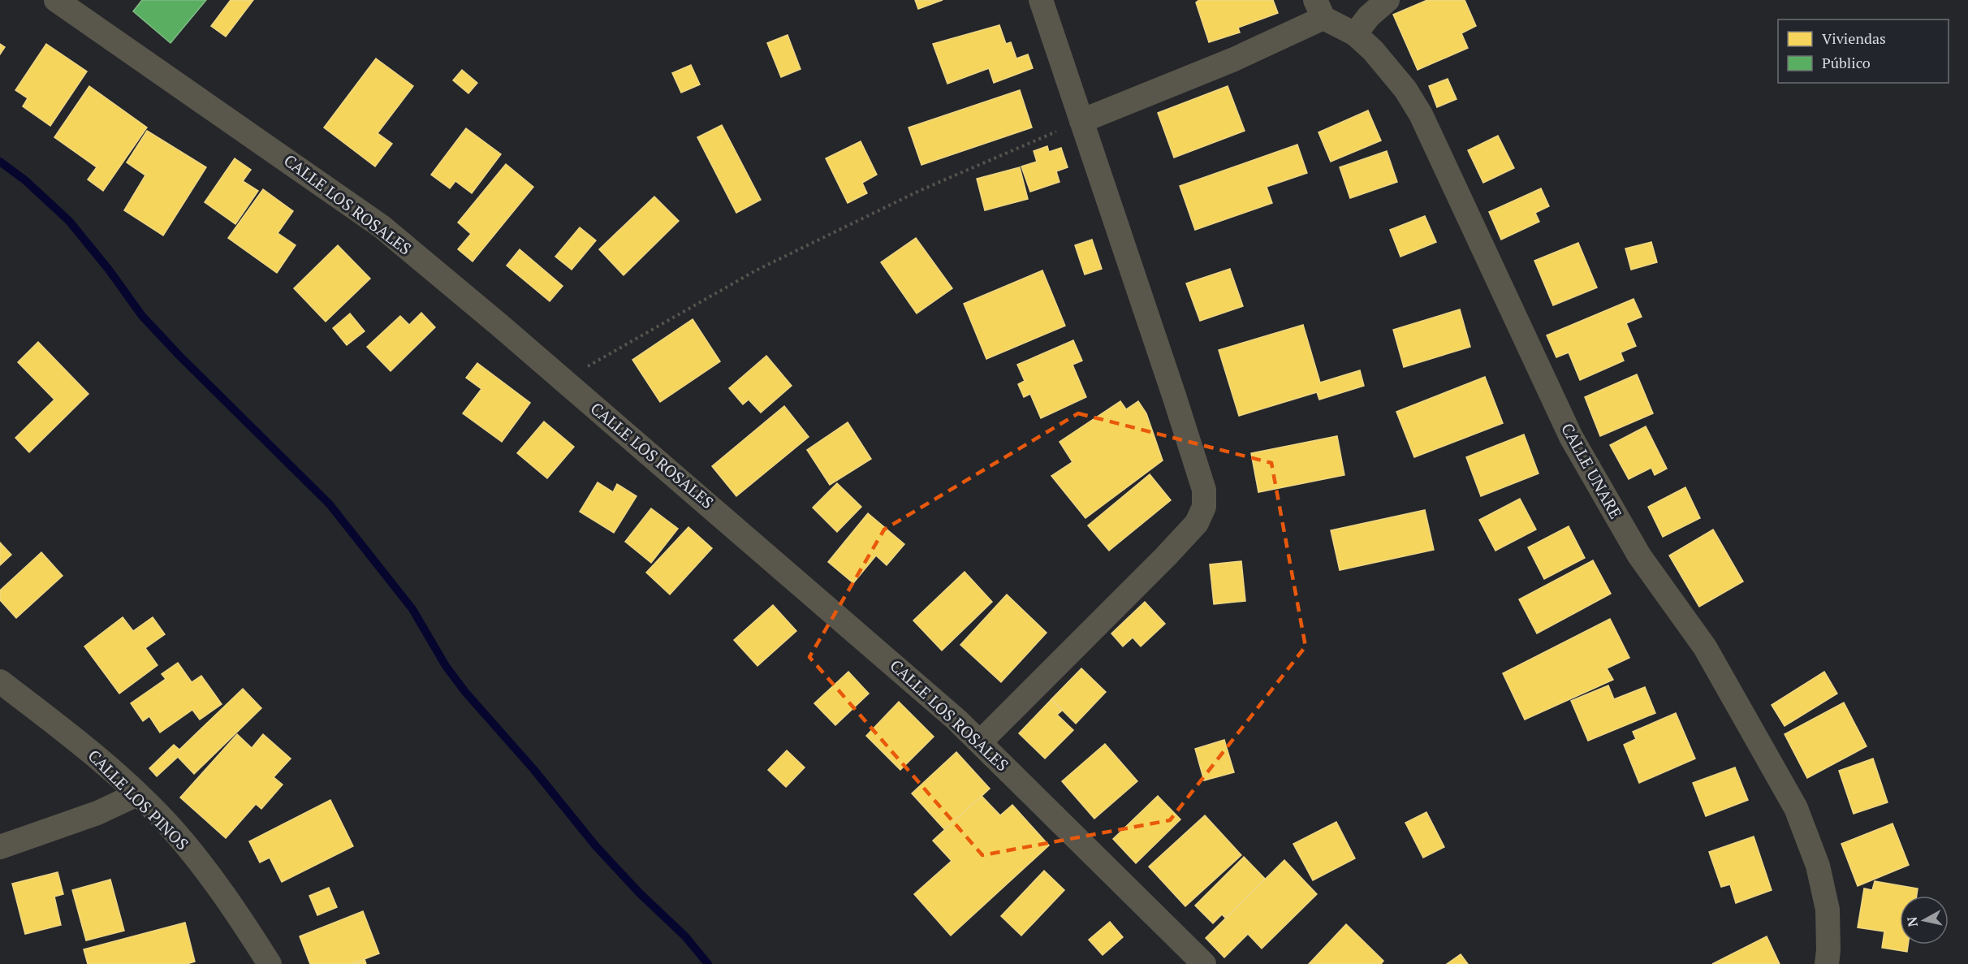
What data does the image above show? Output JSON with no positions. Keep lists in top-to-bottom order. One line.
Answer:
{"streets":{"street":["CALLE LOS ROSALES","CALLE UNARE","CALLE LOS PINOS"]},"legend":["Viviendas","Público"],"north":"left"}
